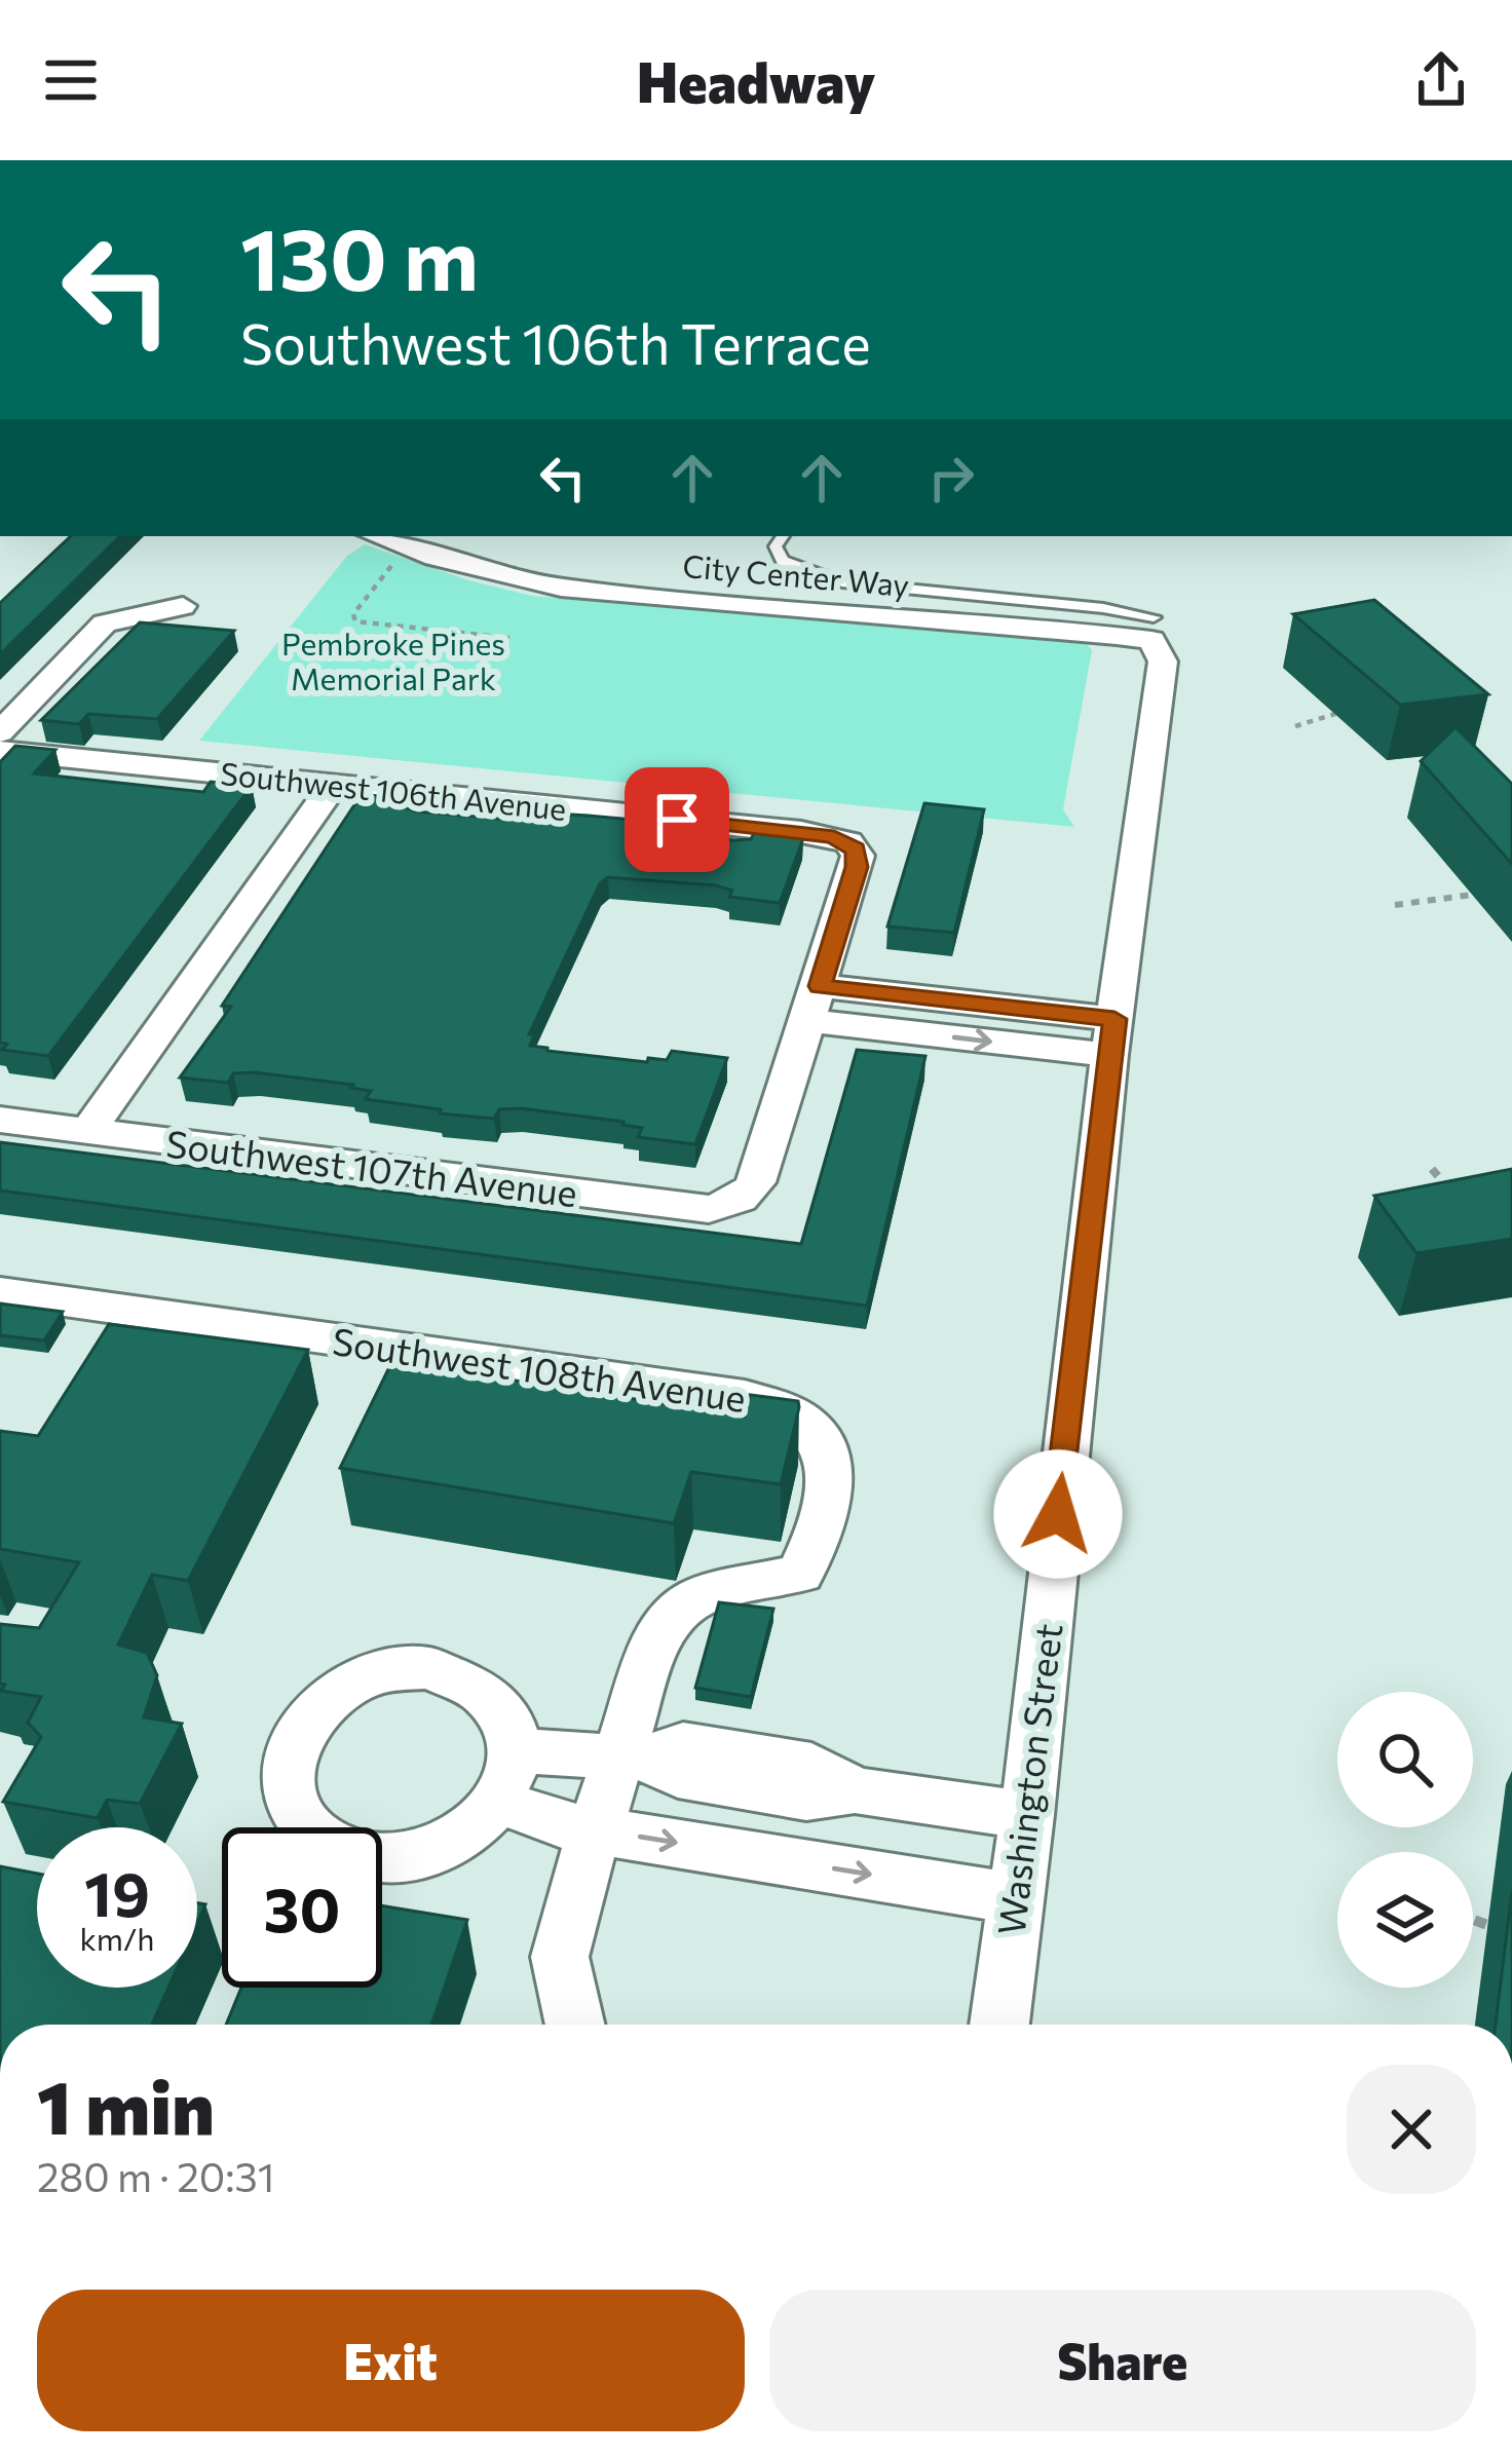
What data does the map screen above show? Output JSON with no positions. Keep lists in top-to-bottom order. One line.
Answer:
{"streets":{"street":["City Center Way","Southwest 106th Avenue","Southwest 107th Avenue","Southwest 108th Avenue","Washington Street"]},"crossings":[["City Center Way","Washington Street"],["Southwest 106th Avenue","Southwest 107th Avenue"]],"parks":["Pembroke Pines Memorial Park"],"page":{"header":"Headway","turn":["130 m","Southwest 106th Terrace"],"speed":"19 km/h","limit":"30","heading":["1 min","280 m · 20:31"],"buttons":["Exit","Share"]}}
